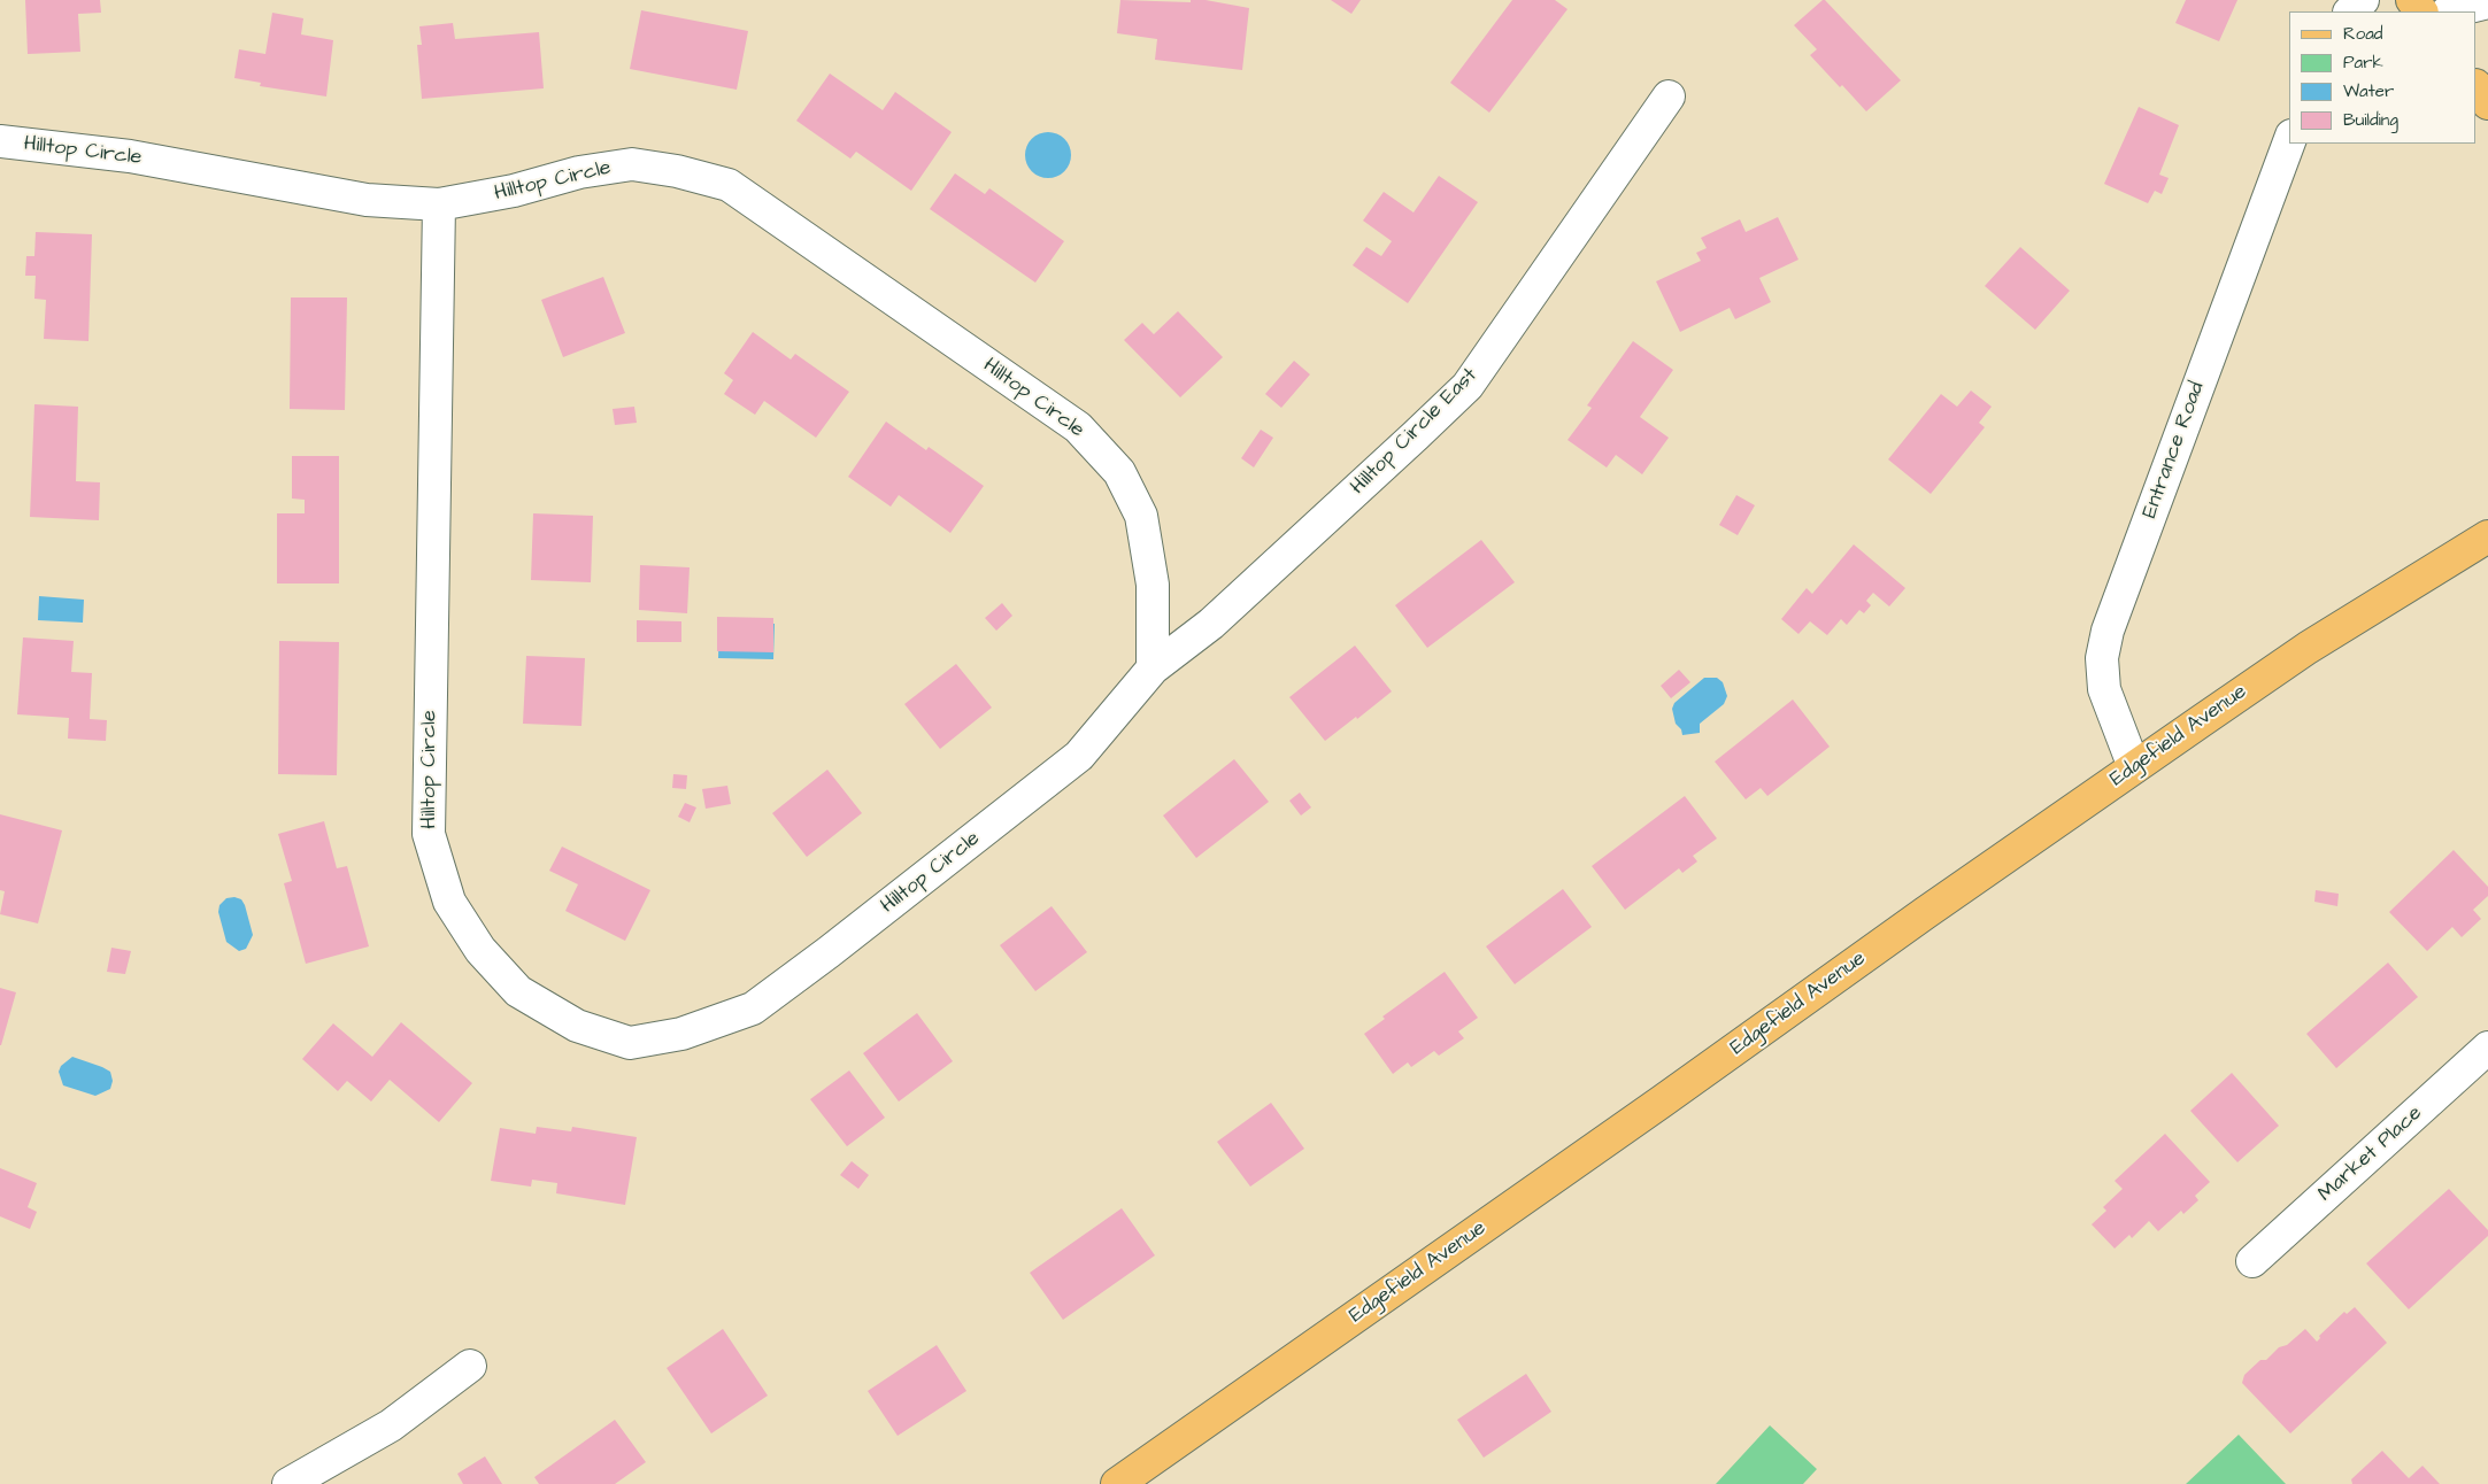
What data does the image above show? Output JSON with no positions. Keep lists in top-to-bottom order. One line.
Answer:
{"streets":{"main road":["Edgefield Avenue"],"street":["Hilltop Circle","Hilltop Circle East","Entrance Road","Market Place"]},"crossings":[["Hilltop Circle","Hilltop Circle East"],["Entrance Road","Edgefield Avenue"]],"legend":["Road","Park","Water","Building"]}
